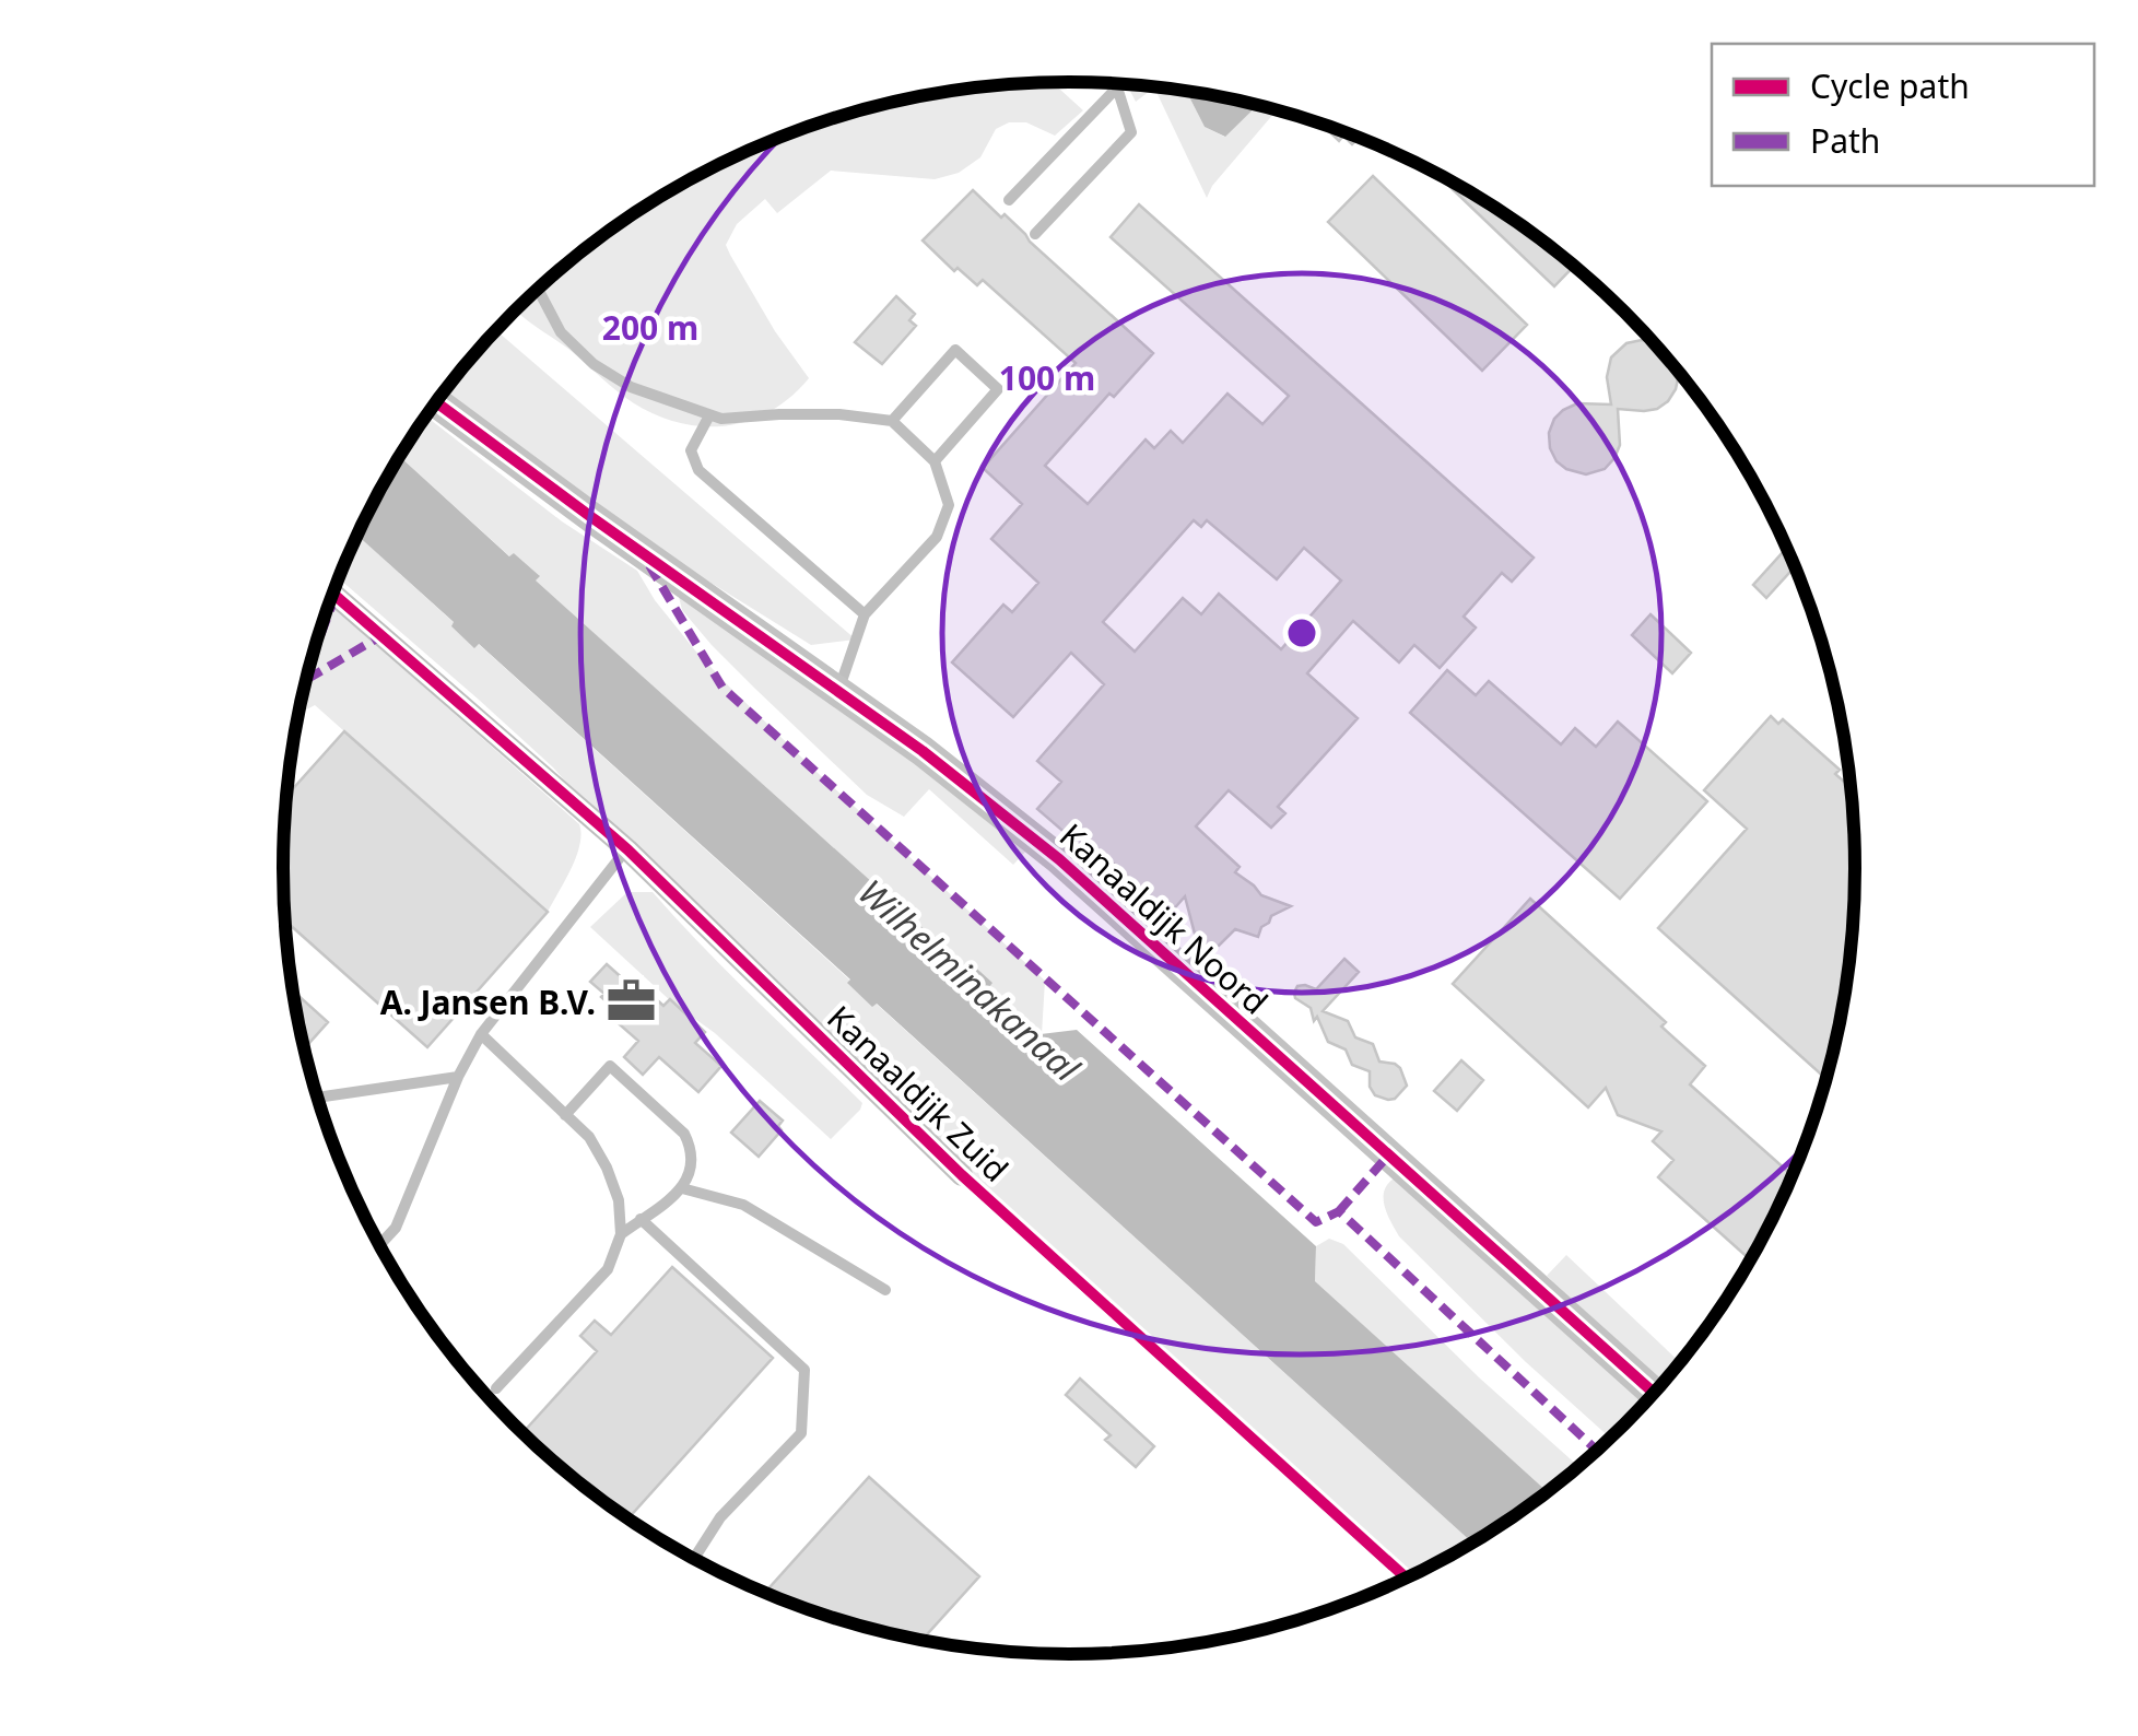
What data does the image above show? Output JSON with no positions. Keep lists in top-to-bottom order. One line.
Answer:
{"streets":{"street":["Kanaaldijk Noord","Kanaaldijk Zuid"]},"water":["Wilhelminakanaal"],"places":{"office":["A. Jansen B.V."]},"legend":["Cycle path","Path"],"rings":["200 m","100 m"]}
